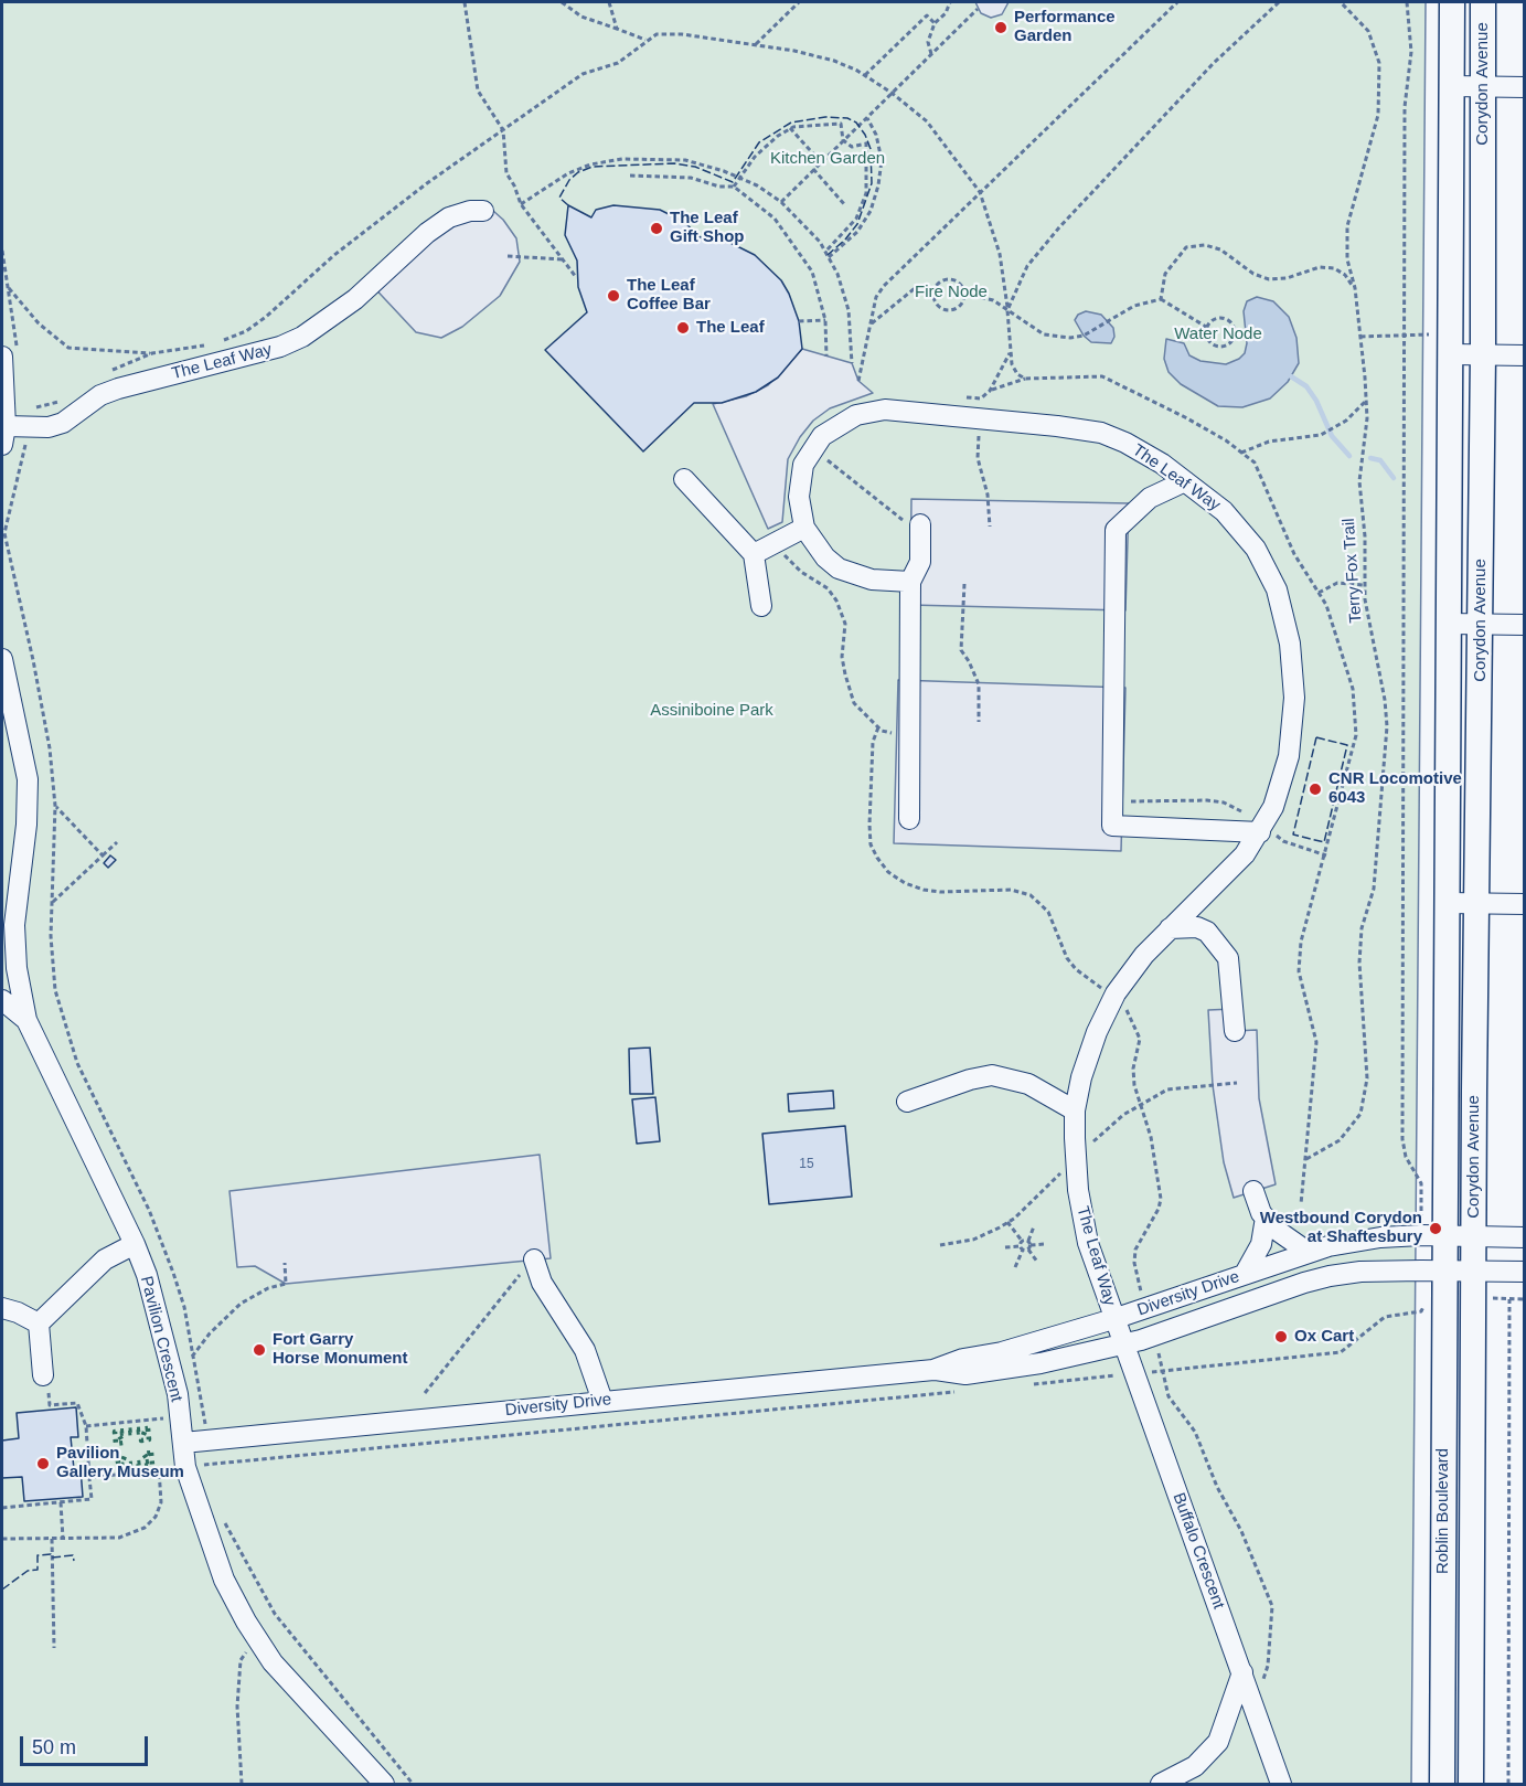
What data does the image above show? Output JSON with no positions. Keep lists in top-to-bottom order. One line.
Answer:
{"streets":{"main road":["Corydon Avenue","Roblin Boulevard"],"street":["The Leaf Way","Diversity Drive","Pavilion Crescent","Buffalo Crescent"],"path":["Terry Fox Trail"]},"crossings":[["Corydon Avenue","Diversity Drive"],["Corydon Avenue","Roblin Boulevard"],["The Leaf Way","Diversity Drive"],["The Leaf Way","Buffalo Crescent"],["Diversity Drive","Pavilion Crescent"],["Diversity Drive","Roblin Boulevard"],["Diversity Drive","Buffalo Crescent"]],"parks":["Kitchen Garden","Fire Node","Water Node","Assiniboine Park"],"places":["Performance Garden","The Leaf Gift Shop","The Leaf Coffee Bar","The Leaf","CNR Locomotive 6043","Westbound Corydon at Shaftesbury","Ox Cart","Fort Garry Horse Monument","Pavilion Gallery Museum"],"house_numbers":["15"],"scale_bar":"50 m"}
